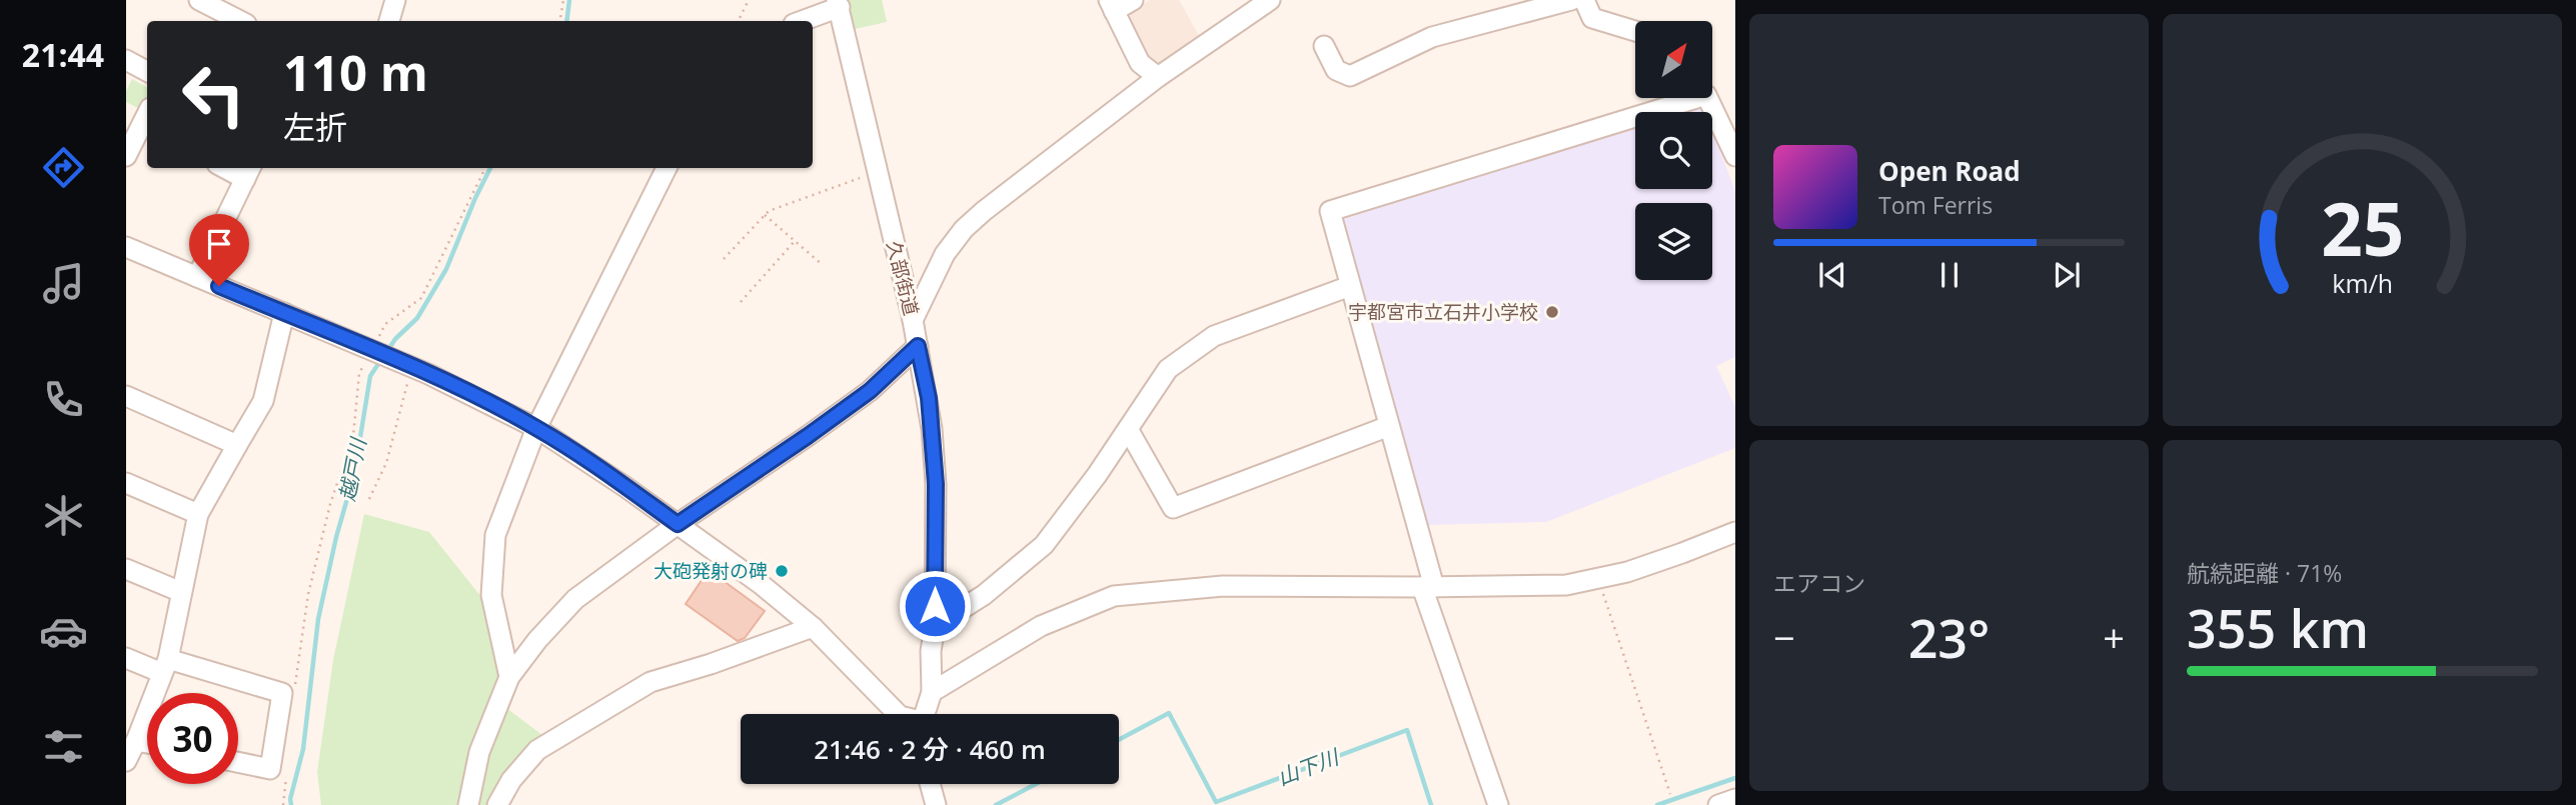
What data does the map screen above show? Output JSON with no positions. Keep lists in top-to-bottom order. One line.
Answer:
{"streets":{"street":["久部街道"]},"water":["越戸川","山下川"],"places":["宇都宮市立石井小学校","大砲発射の碑"],"north":"top right","page":{"tabs":"21:44","turn":["110 m","左折"],"song":["Open Road","Tom Ferris"],"tile":["エアコン",["航続距離 · 71%","355 km"]],"heat":["−","23°","+"],"limit":"30","trip":"21:46 · 2 分 · 460 m","gauge":["25","km/h"]}}
